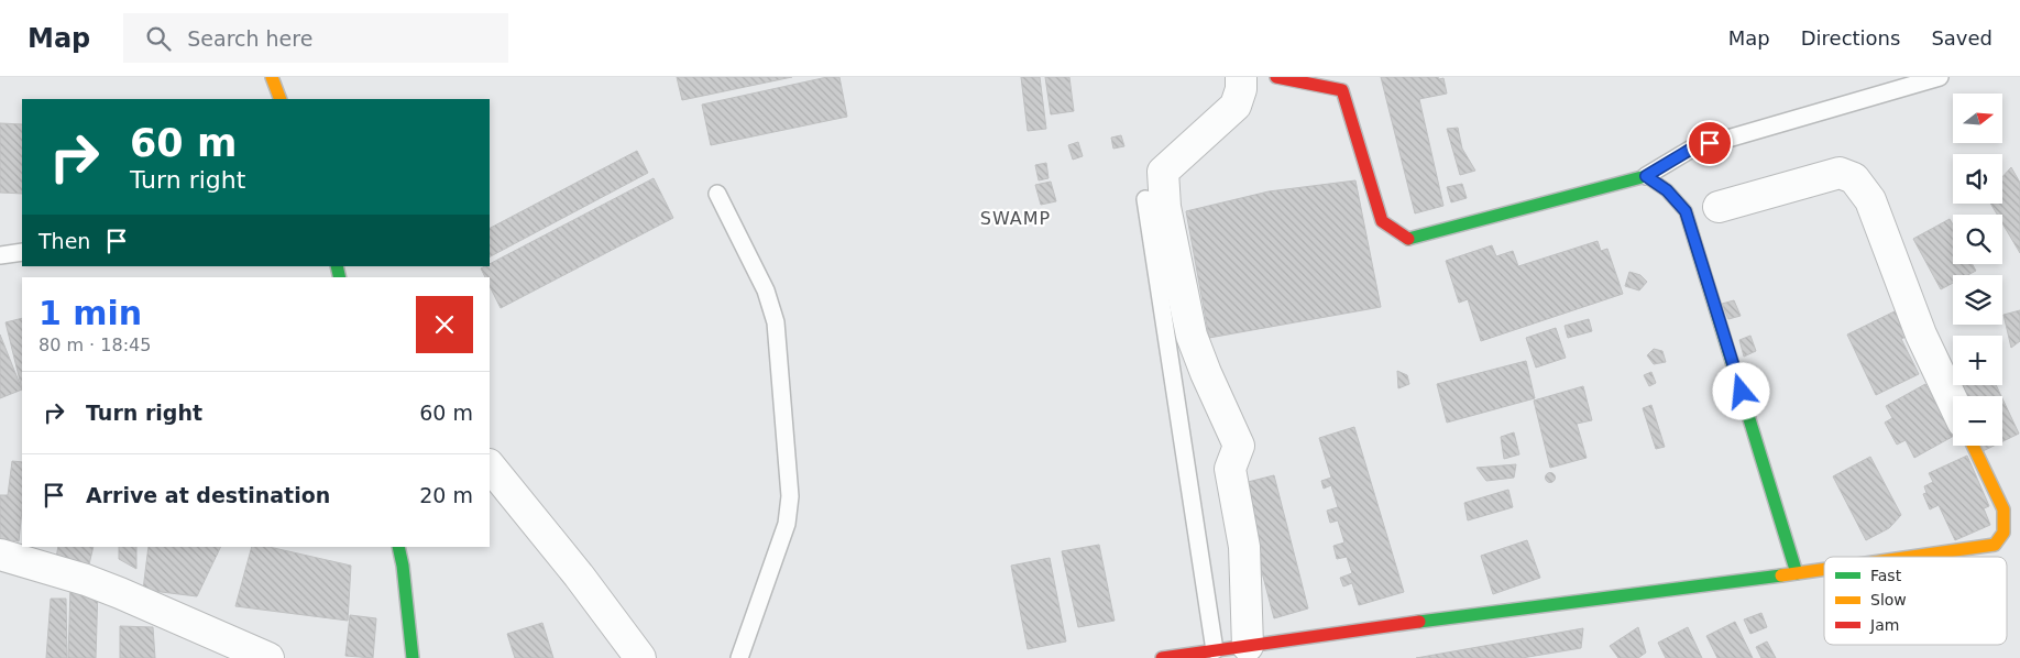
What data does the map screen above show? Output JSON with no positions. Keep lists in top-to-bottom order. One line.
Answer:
{"districts":["SWAMP"],"legend":["Fast","Slow","Jam"],"north":"right","page":{"header":"Map","search":"Search here","nav":["Map","Directions","Saved"],"map_buttons":["+","−"],"turn":["60 m","Turn right"],"then":"Then","heading":["1 min","80 m · 18:45"],"list":[{"name":"Turn right","value":"60 m"},{"name":"Arrive at destination","value":"20 m"}]}}
